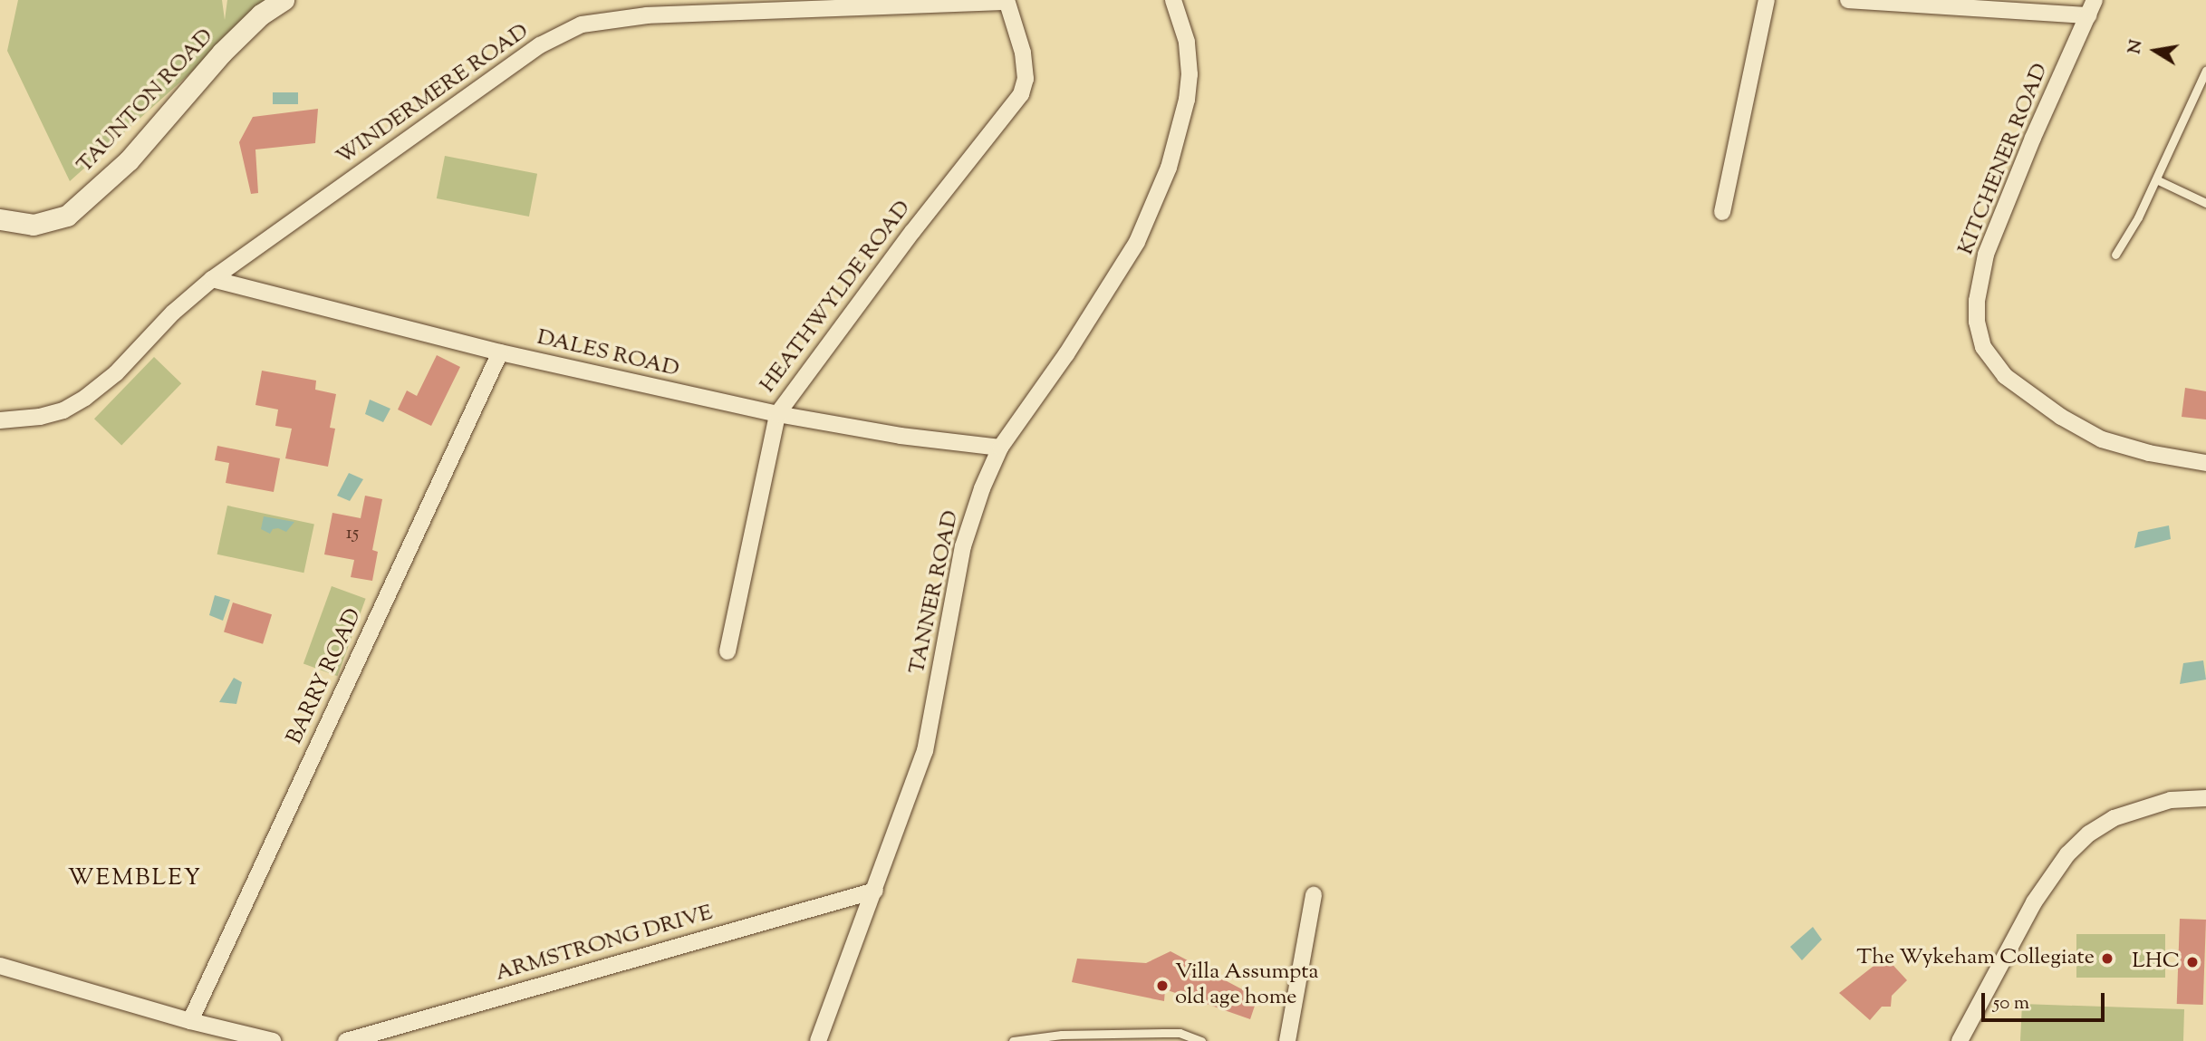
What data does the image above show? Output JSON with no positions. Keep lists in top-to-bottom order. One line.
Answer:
{"streets":{"street":["WINDERMERE ROAD","TAUNTON ROAD","KITCHENER ROAD","HEATHWYLDE ROAD","DALES ROAD","TANNER ROAD","BARRY ROAD","ARMSTRONG DRIVE"]},"crossings":[["WINDERMERE ROAD","HEATHWYLDE ROAD"],["WINDERMERE ROAD","DALES ROAD"],["HEATHWYLDE ROAD","DALES ROAD"],["DALES ROAD","TANNER ROAD"],["DALES ROAD","BARRY ROAD"],["TANNER ROAD","ARMSTRONG DRIVE"]],"districts":["WEMBLEY"],"places":["The Wykeham Collegiate","LHC","Villa Assumpta old age home"],"house_numbers":["15"],"scale_bar":"50 m","north":"left"}
